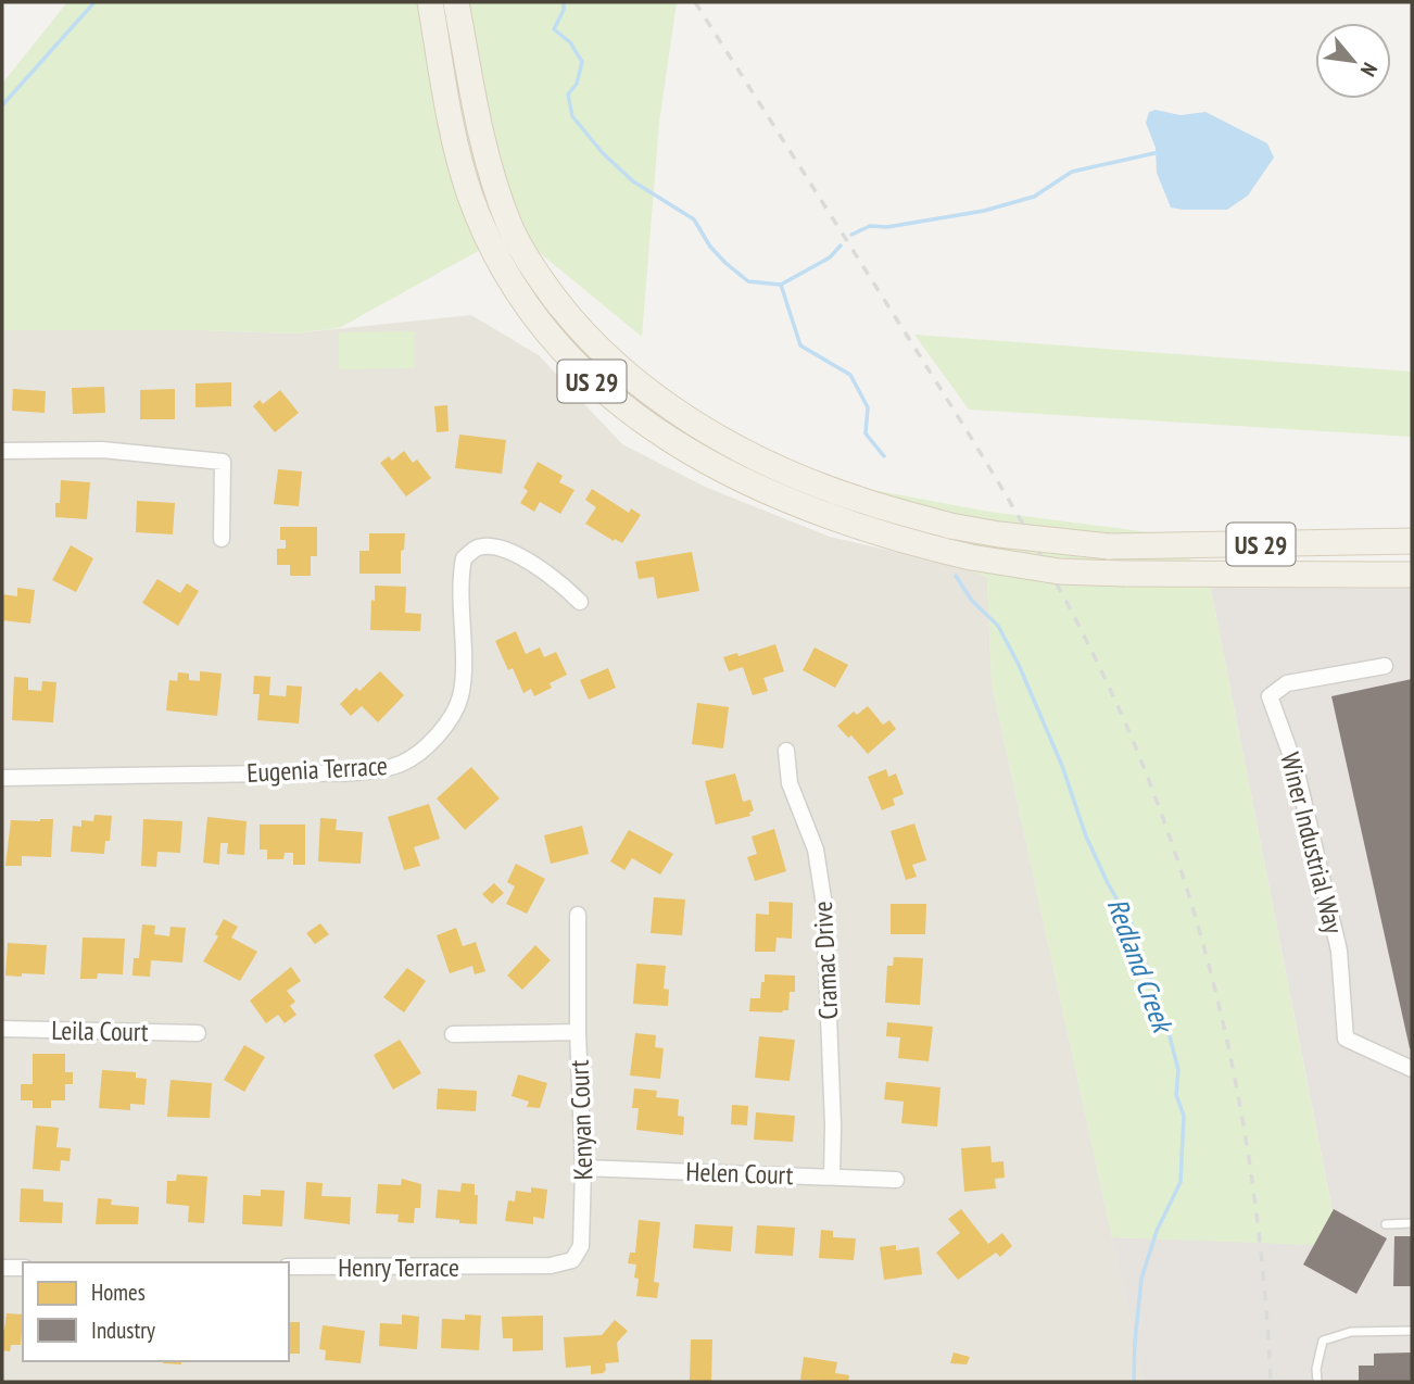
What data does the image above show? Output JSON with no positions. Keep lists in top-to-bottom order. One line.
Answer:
{"streets":{"main road":["US 29"],"street":["Eugenia Terrace","Winer Industrial Way","Cramac Drive","Leila Court","Kenyan Court","Helen Court","Henry Terrace"]},"crossings":[["Cramac Drive","Helen Court"],["Kenyan Court","Helen Court"],["Kenyan Court","Henry Terrace"]],"water":["Redland Creek"],"legend":["Homes","Industry"],"north":"bottom right"}
